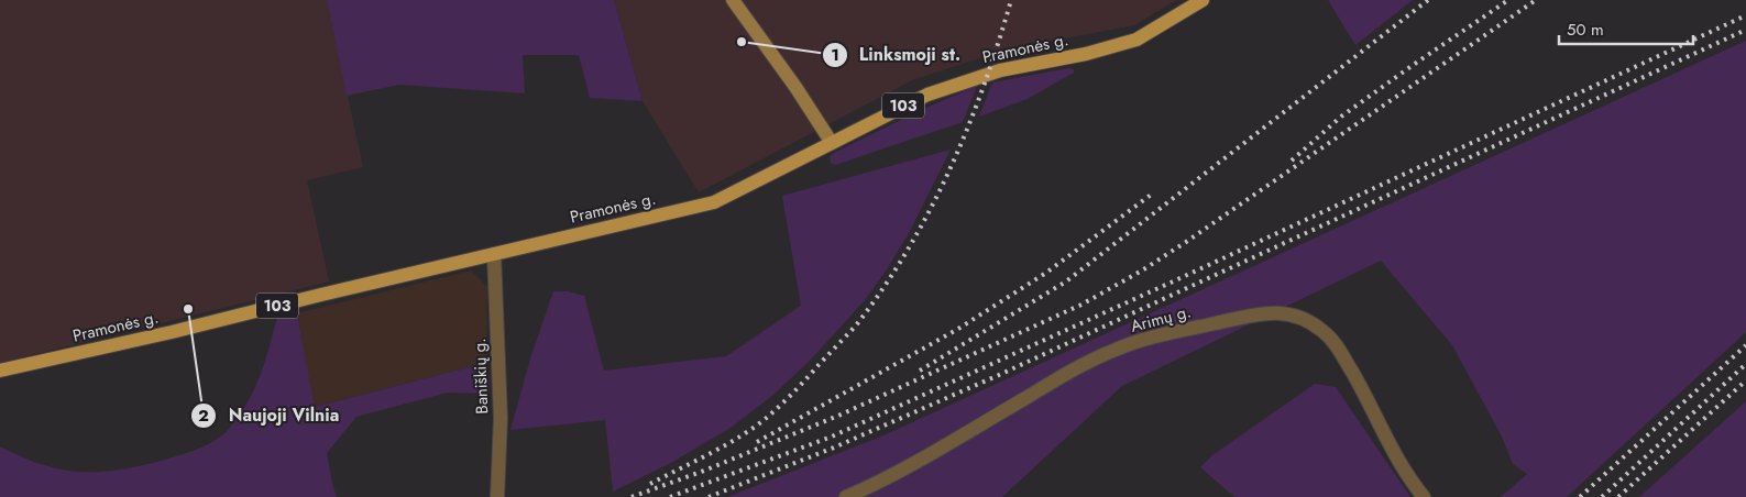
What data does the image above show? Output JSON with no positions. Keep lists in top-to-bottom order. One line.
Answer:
{"streets":{"main road":["Pramonės g.","103"],"street":["Arimų g.","Baniškių g."]},"crossings":[["Pramonės g.","Baniškių g."]],"places":["Linksmoji st.","Naujoji Vilnia"],"scale_bar":"50 m"}
